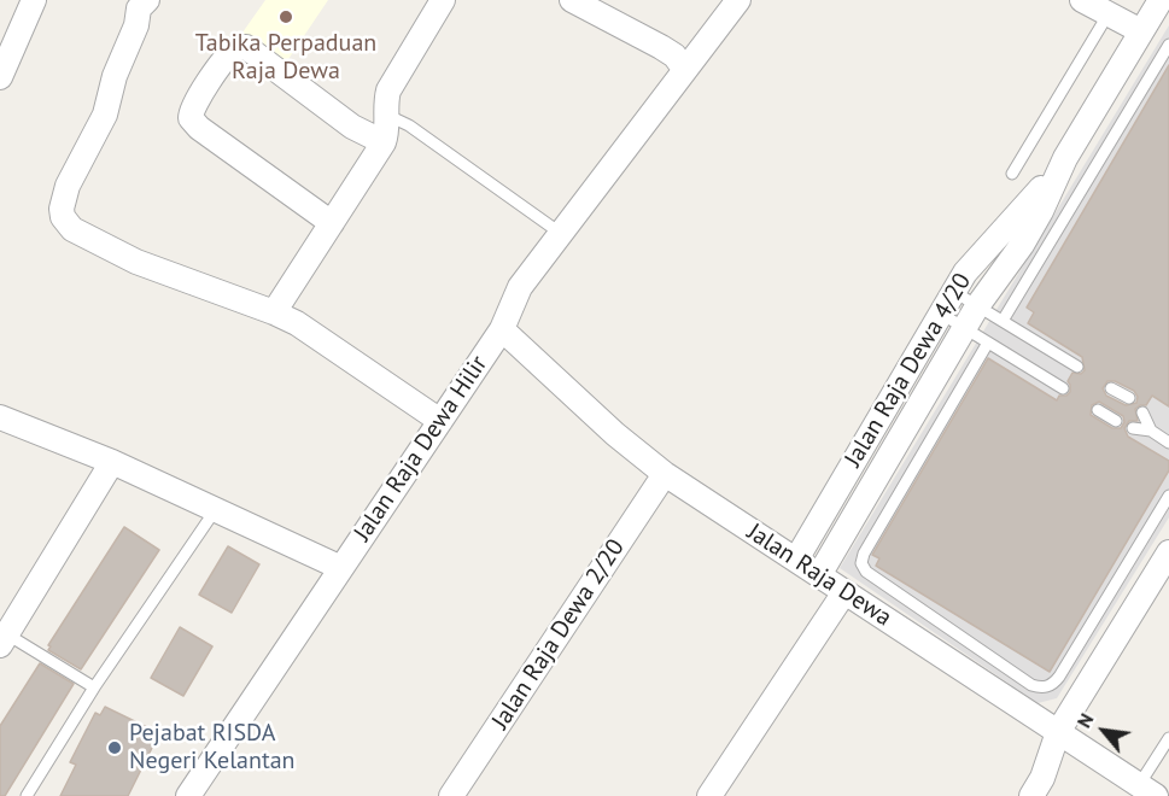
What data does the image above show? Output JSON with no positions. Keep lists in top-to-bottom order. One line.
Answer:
{"streets":{"street":["Jalan Raja Dewa 4/20","Jalan Raja Dewa Hilir","Jalan Raja Dewa","Jalan Raja Dewa 2/20"]},"crossings":[["Jalan Raja Dewa 4/20","Jalan Raja Dewa"],["Jalan Raja Dewa Hilir","Jalan Raja Dewa"],["Jalan Raja Dewa","Jalan Raja Dewa 2/20"]],"places":["Tabika Perpaduan Raja Dewa","Pejabat RISDA Negeri Kelantan"],"north":"top left"}
